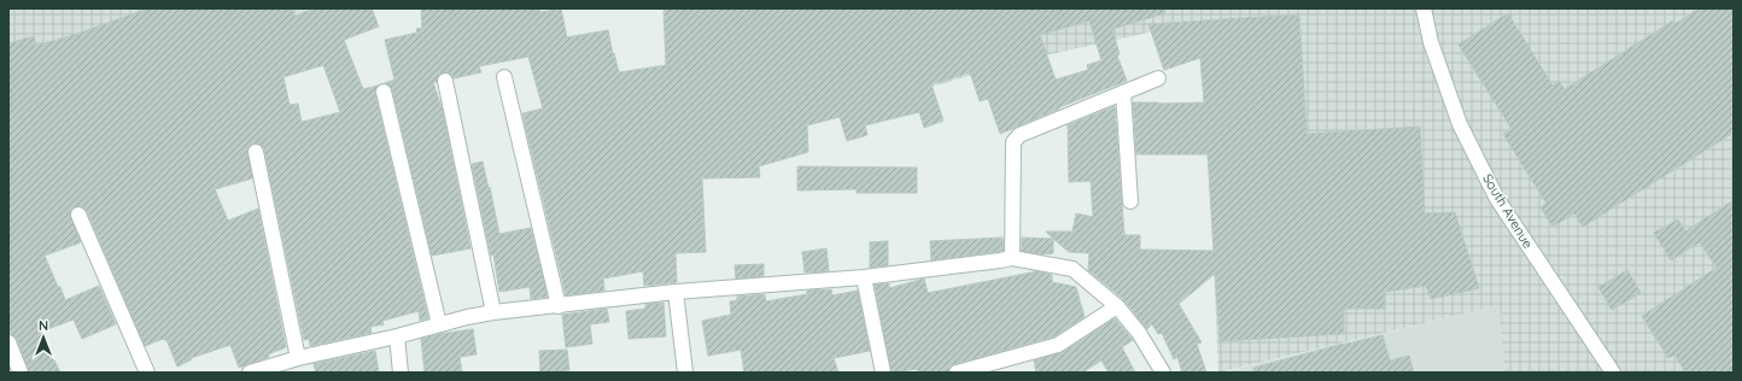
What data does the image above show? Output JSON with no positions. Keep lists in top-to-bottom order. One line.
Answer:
{"streets":{"street":["South Avenue"]},"north":"top"}
